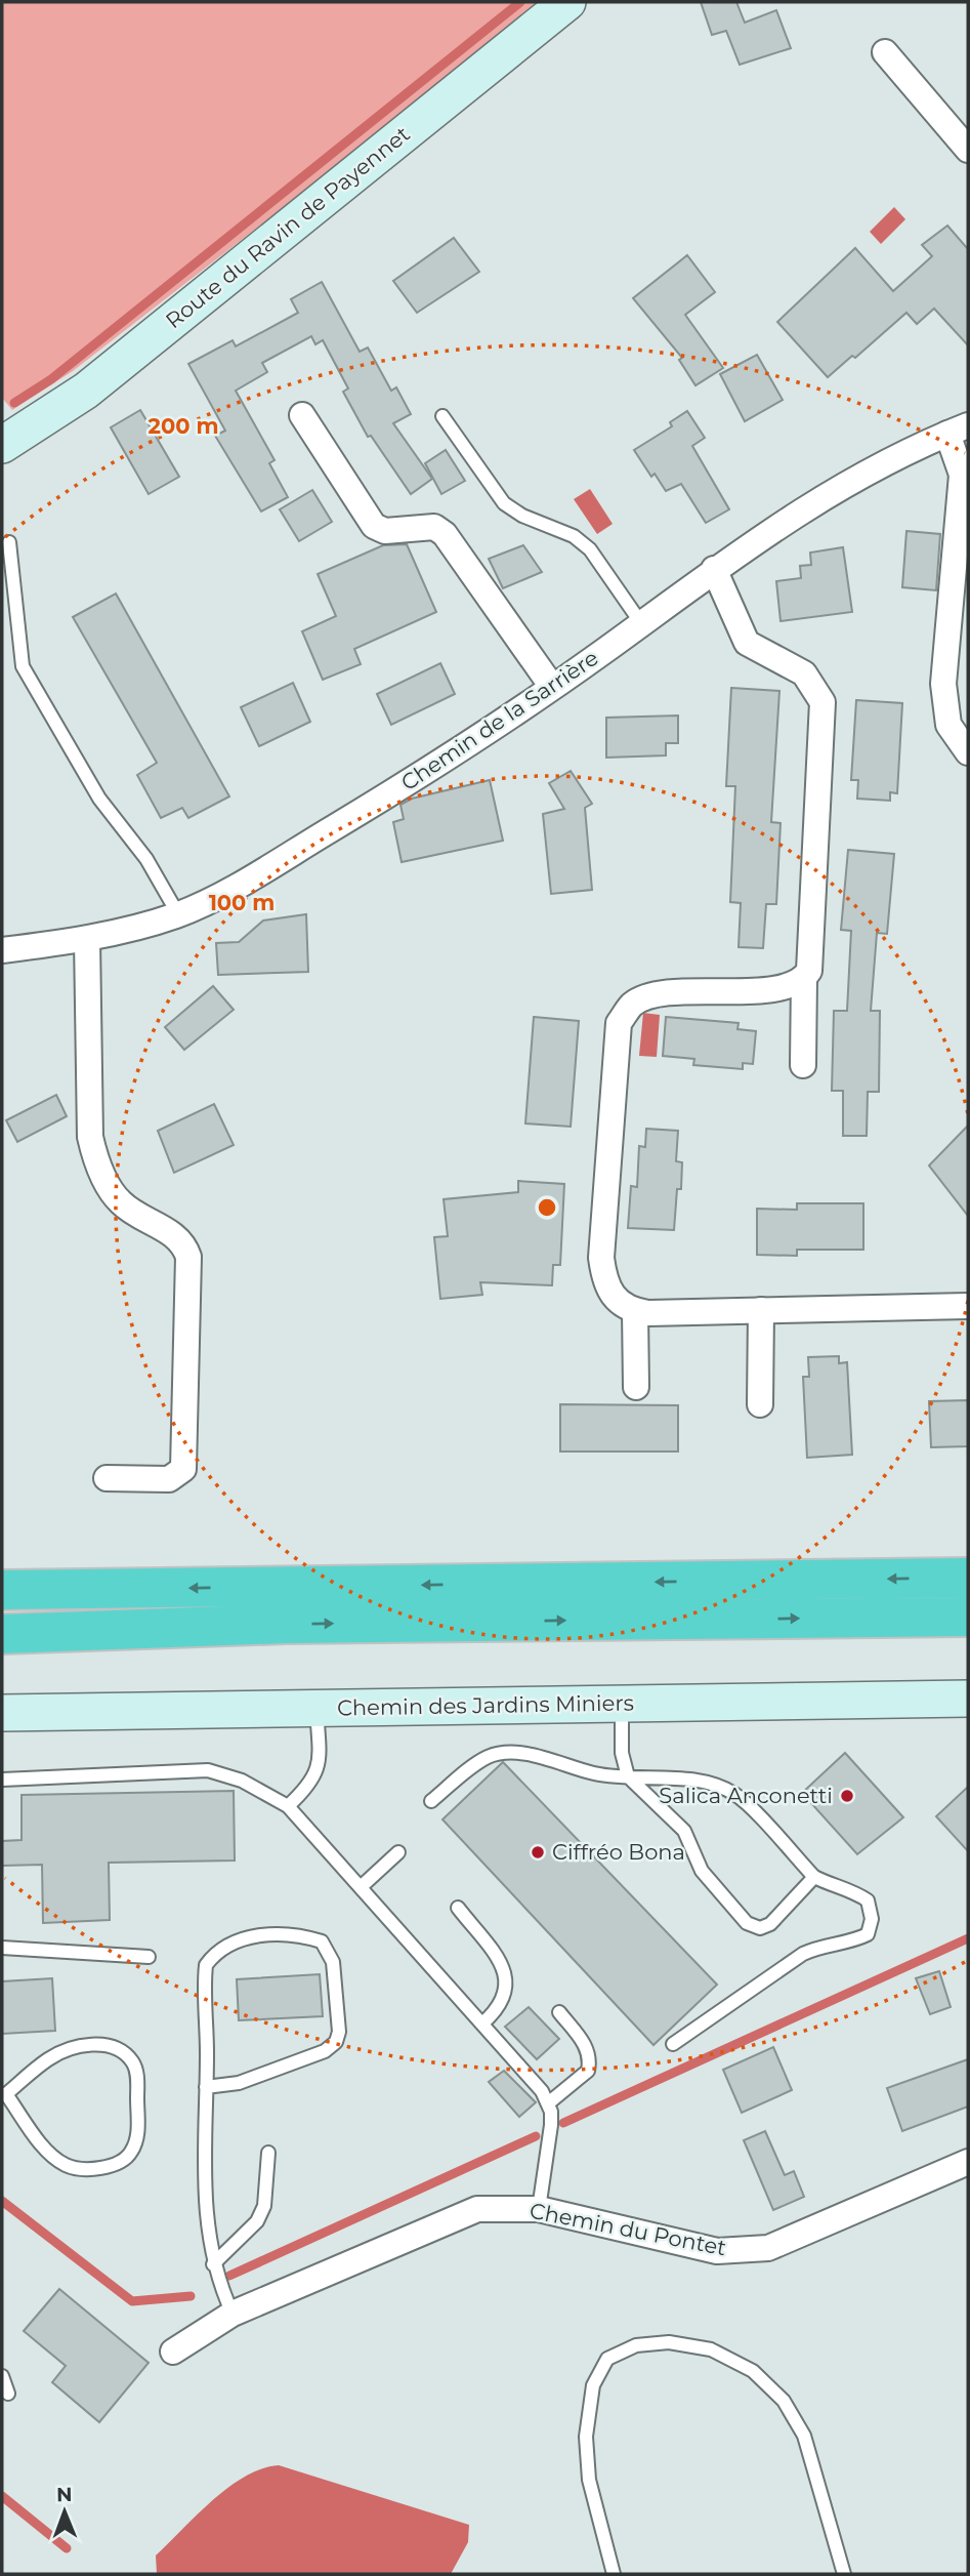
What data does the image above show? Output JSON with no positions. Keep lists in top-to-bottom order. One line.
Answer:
{"streets":{"street":["Route du Ravin de Payennet","Chemin de la Sarrière","Chemin des Jardins Miniers","Chemin du Pontet"]},"places":["Salica Anconetti","Ciffréo Bona"],"north":"top","rings":["200 m","100 m"]}
